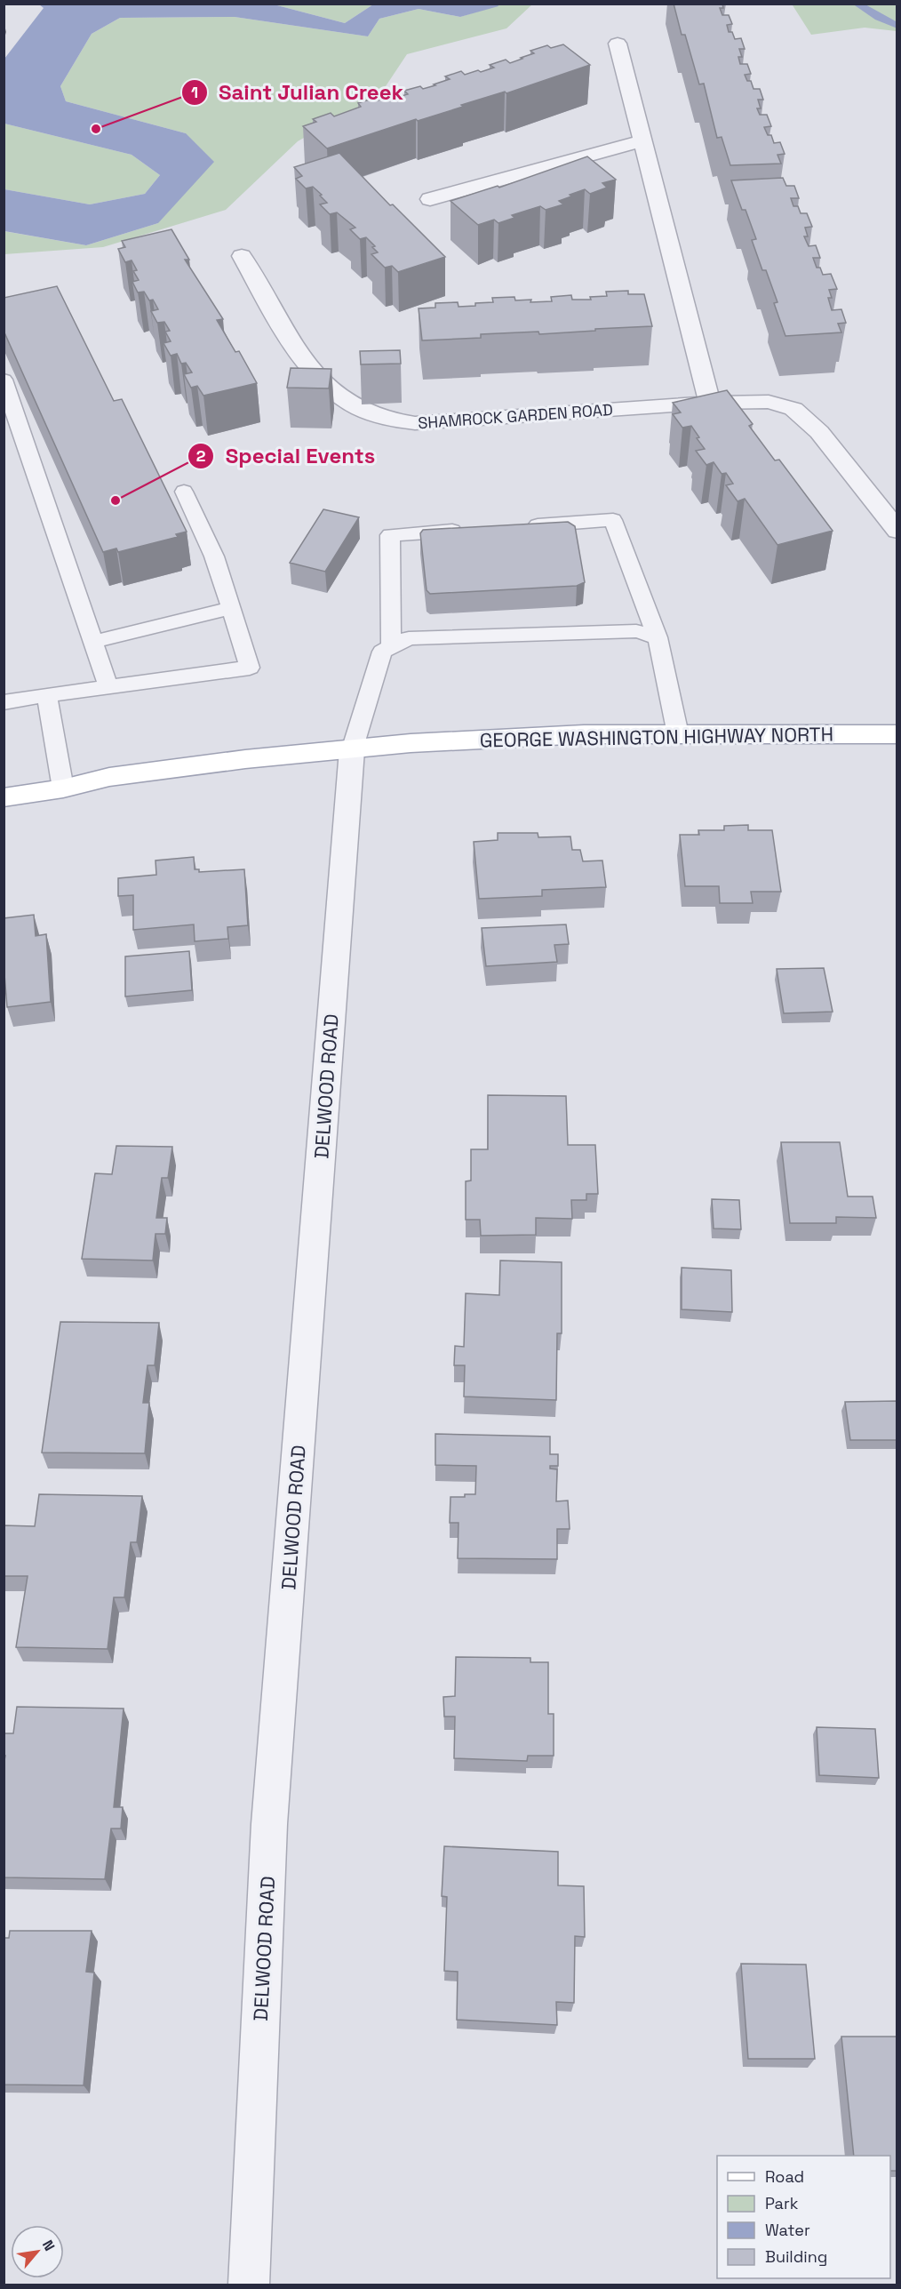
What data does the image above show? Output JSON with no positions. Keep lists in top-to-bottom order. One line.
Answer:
{"streets":{"main road":["GEORGE WASHINGTON HIGHWAY NORTH"],"street":["SHAMROCK GARDEN ROAD","DELWOOD ROAD"]},"crossings":[["GEORGE WASHINGTON HIGHWAY NORTH","DELWOOD ROAD"]],"places":["Saint Julian Creek","Special Events"],"legend":["Road","Park","Water","Building"],"north":"top right"}
